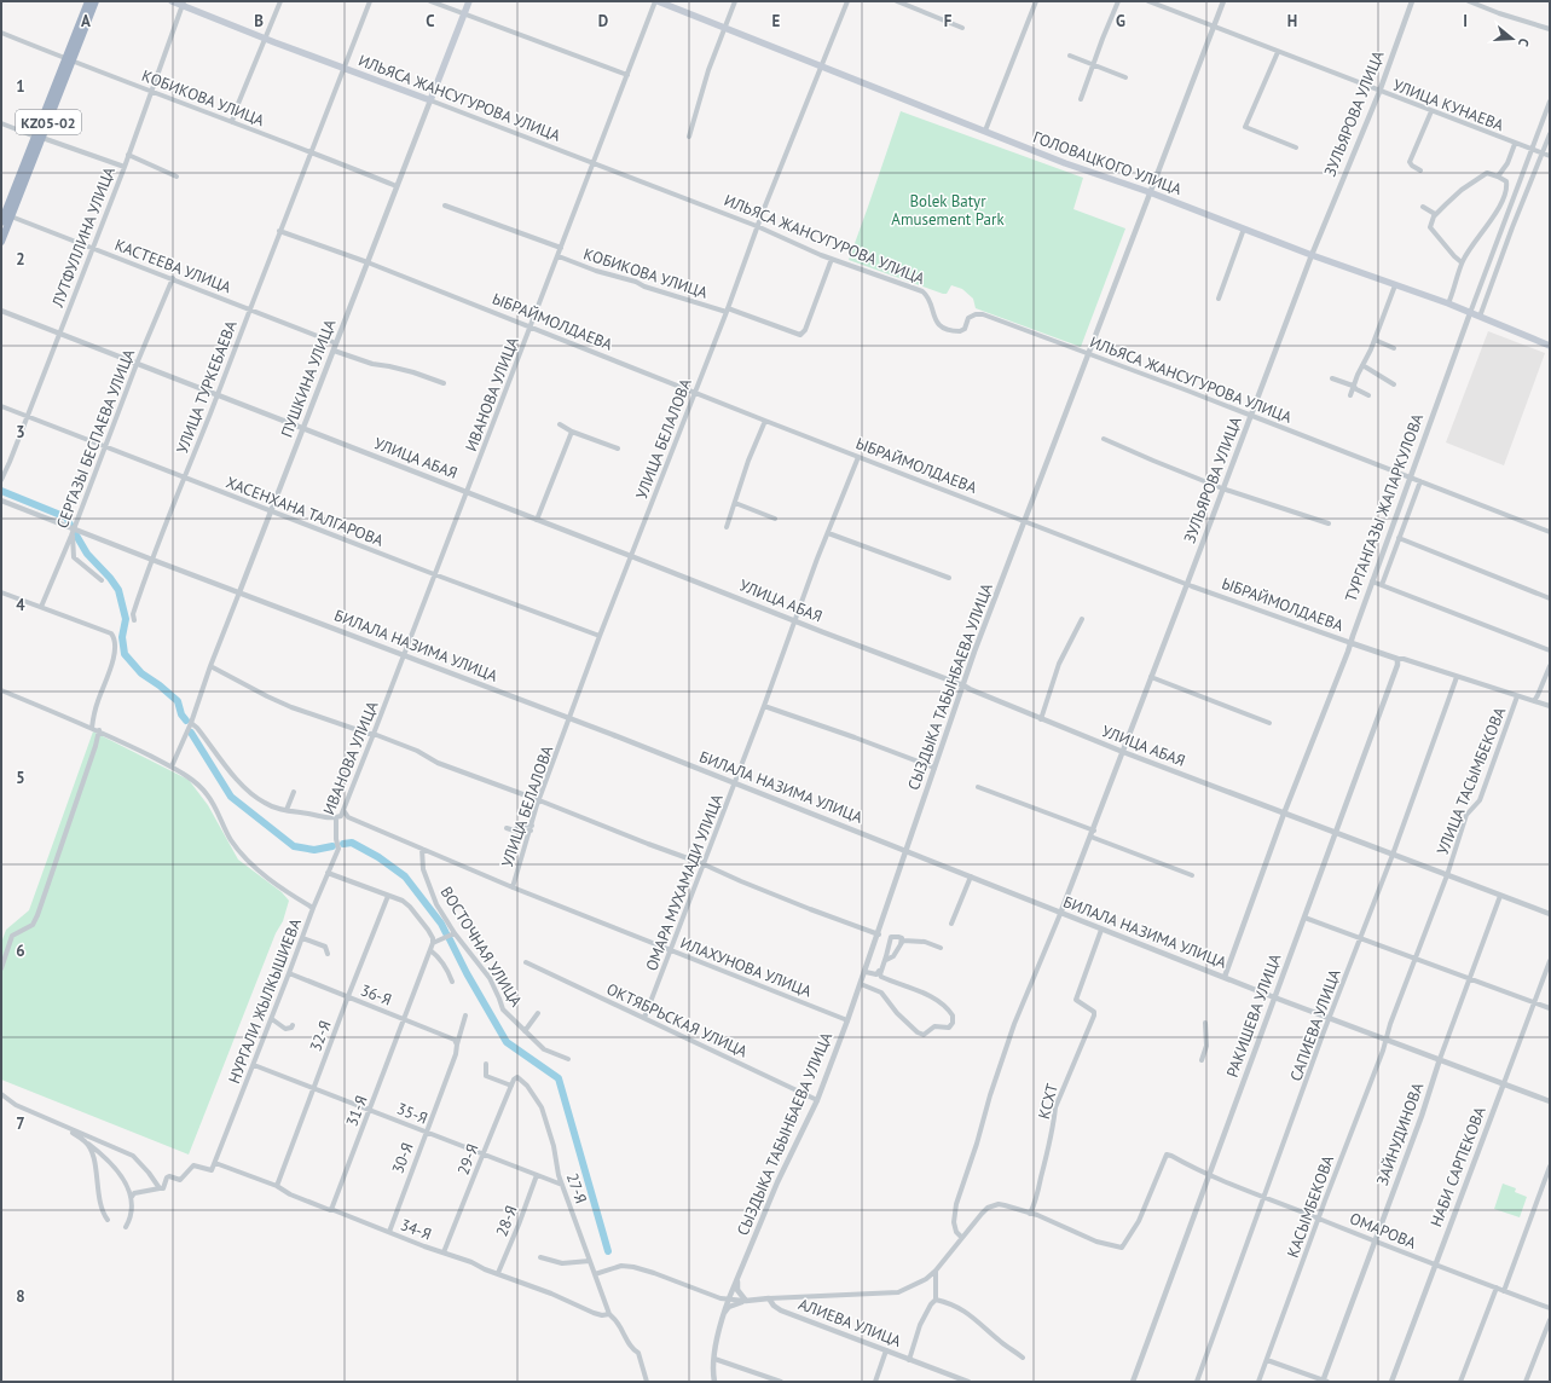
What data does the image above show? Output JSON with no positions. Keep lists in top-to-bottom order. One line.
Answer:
{"streets":{"main road":["ИЛЬЯСА ЖАНСУГУРОВА УЛИЦА","ГОЛОВАЦКОГО УЛИЦА","ПУШКИНА УЛИЦА"],"street":["КОБИКОВА УЛИЦА","УЛИЦА КУНАЕВА","ЗУЛЬЯРОВА УЛИЦА","ЛУТФУЛЛИНА УЛИЦА","КАСТЕЕВА УЛИЦА","ЫБРАЙМОЛДАЕВА","УЛИЦА ТУРКЕБАЕВА","ИВАНОВА УЛИЦА","СЕРГАЗЫ БЕСПАЕВА УЛИЦА","УЛИЦА БЕЛАЛОВА","УЛИЦА АБАЯ","ТУРГАНГАЗЫ ЖАПАРКУЛОВА","ХАСЕНХАНА ТАЛГАРОВА","БИЛАЛА НАЗИМА УЛИЦА","СЫЗДЫКА ТАБЫНБАЕВА УЛИЦА","УЛИЦА ТАСЫМБЕКОВА","ОМАРА МУХАМАДИ УЛИЦА","ВОСТОЧНАЯ УЛИЦА","ИЛАХУНОВА УЛИЦА","36-Я","НУРГАЛИ ЖЫЛКЫШИЕВА","РАКИШЕВА УЛИЦА","ОКТЯБРЬСКАЯ УЛИЦА","САПИЕВА УЛИЦА","32-Я","КСХТ","31-Я","35-Я","ЗАЙНУДИНОВА","30-Я","29-Я","НАБИ САРПЕКОВА","27-Я","КАСЫМБЕКОВА","28-Я","34-Я","ОМАРОВА","АЛИЕВА УЛИЦА"]},"crossings":[["КОБИКОВА УЛИЦА","ИЛЬЯСА ЖАНСУГУРОВА УЛИЦА"],["КОБИКОВА УЛИЦА","ЛУТФУЛЛИНА УЛИЦА"],["КОБИКОВА УЛИЦА","ПУШКИНА УЛИЦА"],["КОБИКОВА УЛИЦА","УЛИЦА ТУРКЕБАЕВА"],["КОБИКОВА УЛИЦА","ИВАНОВА УЛИЦА"],["КОБИКОВА УЛИЦА","УЛИЦА БЕЛАЛОВА"],["ИЛЬЯСА ЖАНСУГУРОВА УЛИЦА","ЗУЛЬЯРОВА УЛИЦА"],["ИЛЬЯСА ЖАНСУГУРОВА УЛИЦА","ЛУТФУЛЛИНА УЛИЦА"],["ИЛЬЯСА ЖАНСУГУРОВА УЛИЦА","ПУШКИНА УЛИЦА"],["ИЛЬЯСА ЖАНСУГУРОВА УЛИЦА","УЛИЦА ТУРКЕБАЕВА"],["ИЛЬЯСА ЖАНСУГУРОВА УЛИЦА","ИВАНОВА УЛИЦА"],["ИЛЬЯСА ЖАНСУГУРОВА УЛИЦА","УЛИЦА БЕЛАЛОВА"],["ИЛЬЯСА ЖАНСУГУРОВА УЛИЦА","ТУРГАНГАЗЫ ЖАПАРКУЛОВА"],["ИЛЬЯСА ЖАНСУГУРОВА УЛИЦА","СЫЗДЫКА ТАБЫНБАЕВА УЛИЦА"],["УЛИЦА КУНАЕВА","ЗУЛЬЯРОВА УЛИЦА"],["УЛИЦА КУНАЕВА","ТУРГАНГАЗЫ ЖАПАРКУЛОВА"],["УЛИЦА КУНАЕВА","СЫЗДЫКА ТАБЫНБАЕВА УЛИЦА"],["ЗУЛЬЯРОВА УЛИЦА","ГОЛОВАЦКОГО УЛИЦА"],["ЗУЛЬЯРОВА УЛИЦА","ЫБРАЙМОЛДАЕВА"],["ЗУЛЬЯРОВА УЛИЦА","УЛИЦА АБАЯ"],["ЗУЛЬЯРОВА УЛИЦА","БИЛАЛА НАЗИМА УЛИЦА"],["ГОЛОВАЦКОГО УЛИЦА","ИВАНОВА УЛИЦА"],["ГОЛОВАЦКОГО УЛИЦА","УЛИЦА БЕЛАЛОВА"],["ГОЛОВАЦКОГО УЛИЦА","ТУРГАНГАЗЫ ЖАПАРКУЛОВА"],["ГОЛОВАЦКОГО УЛИЦА","СЫЗДЫКА ТАБЫНБАЕВА УЛИЦА"],["ЛУТФУЛЛИНА УЛИЦА","КАСТЕЕВА УЛИЦА"],["ЛУТФУЛЛИНА УЛИЦА","УЛИЦА АБАЯ"],["ЛУТФУЛЛИНА УЛИЦА","ХАСЕНХАНА ТАЛГАРОВА"],["КАСТЕЕВА УЛИЦА","ПУШКИНА УЛИЦА"],["КАСТЕЕВА УЛИЦА","УЛИЦА ТУРКЕБАЕВА"],["КАСТЕЕВА УЛИЦА","СЕРГАЗЫ БЕСПАЕВА УЛИЦА"],["ЫБРАЙМОЛДАЕВА","ПУШКИНА УЛИЦА"],["ЫБРАЙМОЛДАЕВА","УЛИЦА ТУРКЕБАЕВА"],["ЫБРАЙМОЛДАЕВА","ИВАНОВА УЛИЦА"],["ЫБРАЙМОЛДАЕВА","УЛИЦА БЕЛАЛОВА"],["ЫБРАЙМОЛДАЕВА","ТУРГАНГАЗЫ ЖАПАРКУЛОВА"],["ЫБРАЙМОЛДАЕВА","СЫЗДЫКА ТАБЫНБАЕВА УЛИЦА"],["ЫБРАЙМОЛДАЕВА","УЛИЦА ТАСЫМБЕКОВА"],["ЫБРАЙМОЛДАЕВА","ОМАРА МУХАМАДИ УЛИЦА"],["ЫБРАЙМОЛДАЕВА","РАКИШЕВА УЛИЦА"],["ЫБРАЙМОЛДАЕВА","САПИЕВА УЛИЦА"],["ПУШКИНА УЛИЦА","УЛИЦА АБАЯ"],["ПУШКИНА УЛИЦА","ХАСЕНХАНА ТАЛГАРОВА"],["ПУШКИНА УЛИЦА","БИЛАЛА НАЗИМА УЛИЦА"],["УЛИЦА ТУРКЕБАЕВА","УЛИЦА АБАЯ"],["УЛИЦА ТУРКЕБАЕВА","ХАСЕНХАНА ТАЛГАРОВА"],["УЛИЦА ТУРКЕБАЕВА","БИЛАЛА НАЗИМА УЛИЦА"],["ИВАНОВА УЛИЦА","УЛИЦА АБАЯ"],["ИВАНОВА УЛИЦА","ХАСЕНХАНА ТАЛГАРОВА"],["ИВАНОВА УЛИЦА","БИЛАЛА НАЗИМА УЛИЦА"],["ИВАНОВА УЛИЦА","ИЛАХУНОВА УЛИЦА"],["ИВАНОВА УЛИЦА","НУРГАЛИ ЖЫЛКЫШИЕВА"],["СЕРГАЗЫ БЕСПАЕВА УЛИЦА","УЛИЦА АБАЯ"],["СЕРГАЗЫ БЕСПАЕВА УЛИЦА","ХАСЕНХАНА ТАЛГАРОВА"],["СЕРГАЗЫ БЕСПАЕВА УЛИЦА","БИЛАЛА НАЗИМА УЛИЦА"],["УЛИЦА БЕЛАЛОВА","УЛИЦА АБАЯ"],["УЛИЦА БЕЛАЛОВА","ХАСЕНХАНА ТАЛГАРОВА"],["УЛИЦА БЕЛАЛОВА","БИЛАЛА НАЗИМА УЛИЦА"],["УЛИЦА БЕЛАЛОВА","ИЛАХУНОВА УЛИЦА"],["УЛИЦА АБАЯ","ТУРГАНГАЗЫ ЖАПАРКУЛОВА"],["УЛИЦА АБАЯ","СЫЗДЫКА ТАБЫНБАЕВА УЛИЦА"],["УЛИЦА АБАЯ","УЛИЦА ТАСЫМБЕКОВА"],["УЛИЦА АБАЯ","ОМАРА МУХАМАДИ УЛИЦА"],["УЛИЦА АБАЯ","РАКИШЕВА УЛИЦА"],["УЛИЦА АБАЯ","САПИЕВА УЛИЦА"],["УЛИЦА АБАЯ","ЗАЙНУДИНОВА"],["ТУРГАНГАЗЫ ЖАПАРКУЛОВА","БИЛАЛА НАЗИМА УЛИЦА"],["БИЛАЛА НАЗИМА УЛИЦА","СЫЗДЫКА ТАБЫНБАЕВА УЛИЦА"],["БИЛАЛА НАЗИМА УЛИЦА","ОМАРА МУХАМАДИ УЛИЦА"],["БИЛАЛА НАЗИМА УЛИЦА","РАКИШЕВА УЛИЦА"],["БИЛАЛА НАЗИМА УЛИЦА","САПИЕВА УЛИЦА"],["БИЛАЛА НАЗИМА УЛИЦА","КСХТ"],["БИЛАЛА НАЗИМА УЛИЦА","ЗАЙНУДИНОВА"],["БИЛАЛА НАЗИМА УЛИЦА","НАБИ САРПЕКОВА"],["БИЛАЛА НАЗИМА УЛИЦА","КАСЫМБЕКОВА"],["СЫЗДЫКА ТАБЫНБАЕВА УЛИЦА","ИЛАХУНОВА УЛИЦА"],["СЫЗДЫКА ТАБЫНБАЕВА УЛИЦА","ОКТЯБРЬСКАЯ УЛИЦА"],["УЛИЦА ТАСЫМБЕКОВА","КАСЫМБЕКОВА"],["ОМАРА МУХАМАДИ УЛИЦА","ИЛАХУНОВА УЛИЦА"],["ОМАРА МУХАМАДИ УЛИЦА","ОКТЯБРЬСКАЯ УЛИЦА"],["ВОСТОЧНАЯ УЛИЦА","ИЛАХУНОВА УЛИЦА"],["36-Я","НУРГАЛИ ЖЫЛКЫШИЕВА"],["36-Я","32-Я"],["36-Я","31-Я"],["36-Я","30-Я"],["НУРГАЛИ ЖЫЛКЫШИЕВА","35-Я"],["НУРГАЛИ ЖЫЛКЫШИЕВА","34-Я"],["РАКИШЕВА УЛИЦА","ОМАРОВА"],["САПИЕВА УЛИЦА","ОМАРОВА"],["32-Я","35-Я"],["32-Я","34-Я"],["КСХТ","ОМАРОВА"],["31-Я","35-Я"],["31-Я","34-Я"],["35-Я","30-Я"],["35-Я","29-Я"],["35-Я","27-Я"],["35-Я","28-Я"],["ЗАЙНУДИНОВА","ОМАРОВА"],["30-Я","34-Я"],["29-Я","27-Я"],["29-Я","34-Я"],["НАБИ САРПЕКОВА","ОМАРОВА"],["27-Я","34-Я"],["КАСЫМБЕКОВА","ОМАРОВА"],["28-Я","34-Я"]],"parks":["Bolek Batyr Amusement Park"],"north":"right","grid":{"columns":["A","B","C","D","E","F","G","H","I"],"rows":["1","2","3","4","5","6","7","8"]}}
